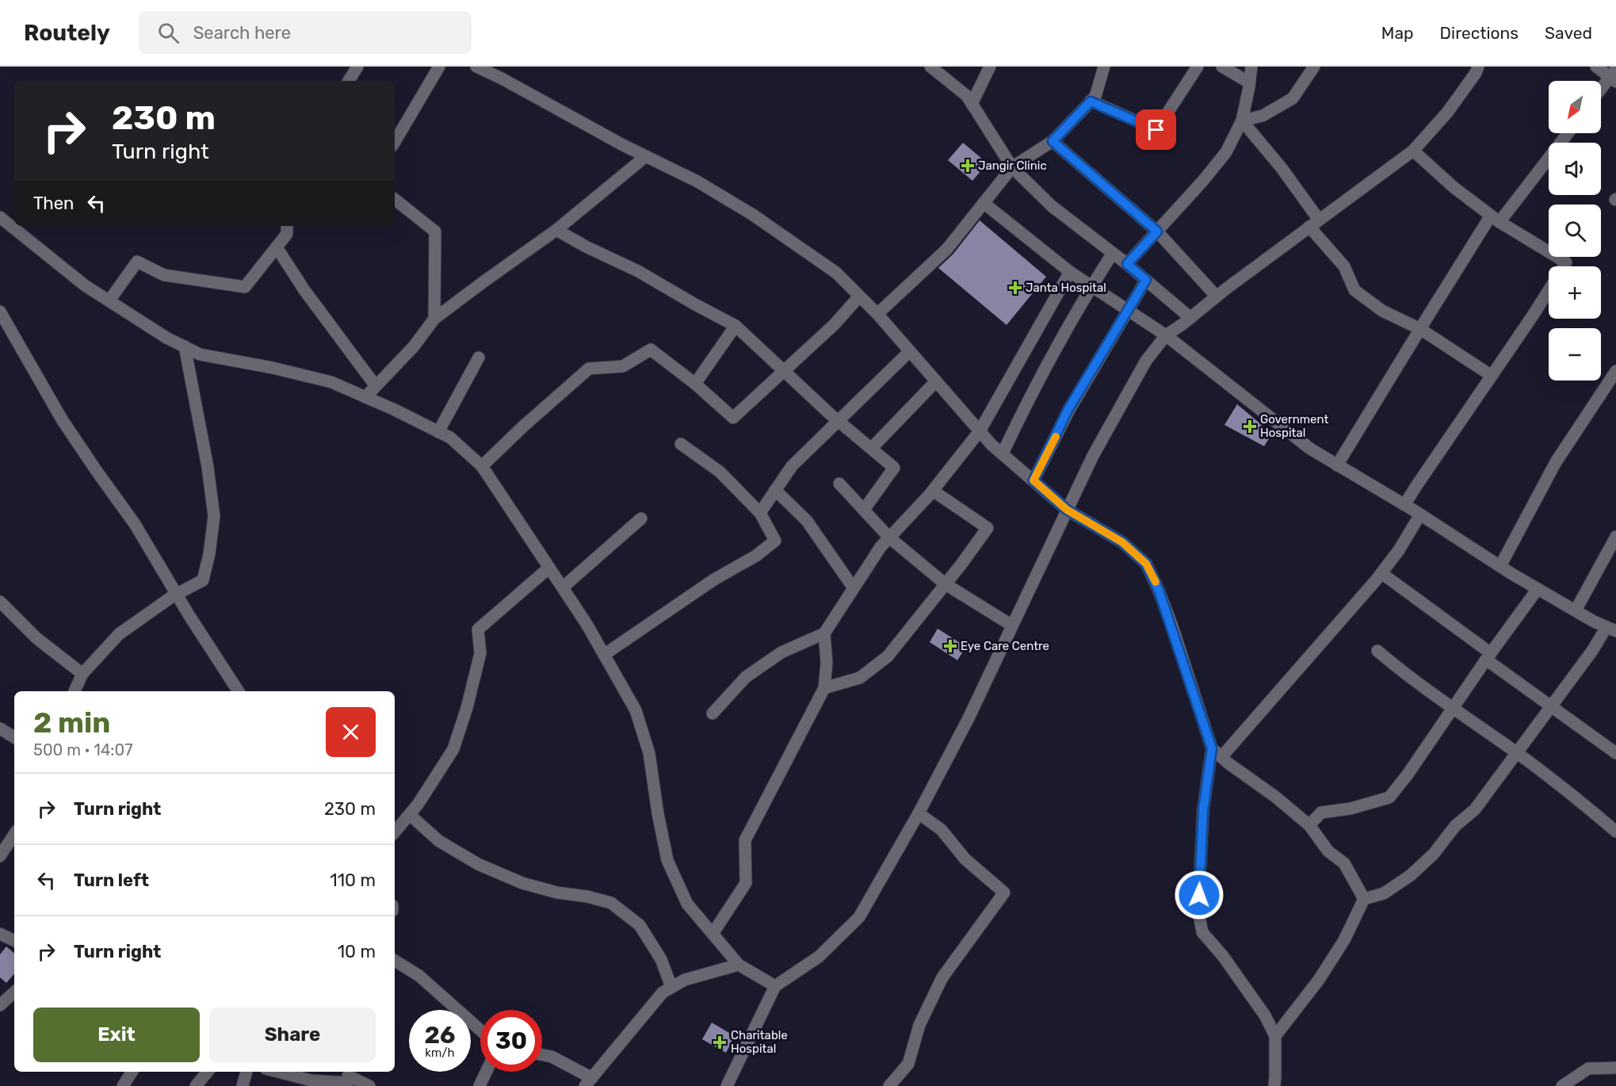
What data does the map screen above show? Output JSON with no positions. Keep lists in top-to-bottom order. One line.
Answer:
{"places":{"health":["Jangir Clinic","Janta Hospital","Government Hospital","Eye Care Centre","Charitable Hospital"]},"north":"bottom left","page":{"header":"Routely","search":"Search here","nav":["Map","Directions","Saved"],"map_buttons":["+","−"],"turn":["230 m","Turn right"],"then":"Then","heading":["2 min","500 m · 14:07"],"list":[{"name":"Turn right","value":"230 m"},{"name":"Turn left","value":"110 m"},{"name":"Turn right","value":"10 m"}],"buttons":["Exit","Share"],"speed":"26 km/h","limit":"30"}}
